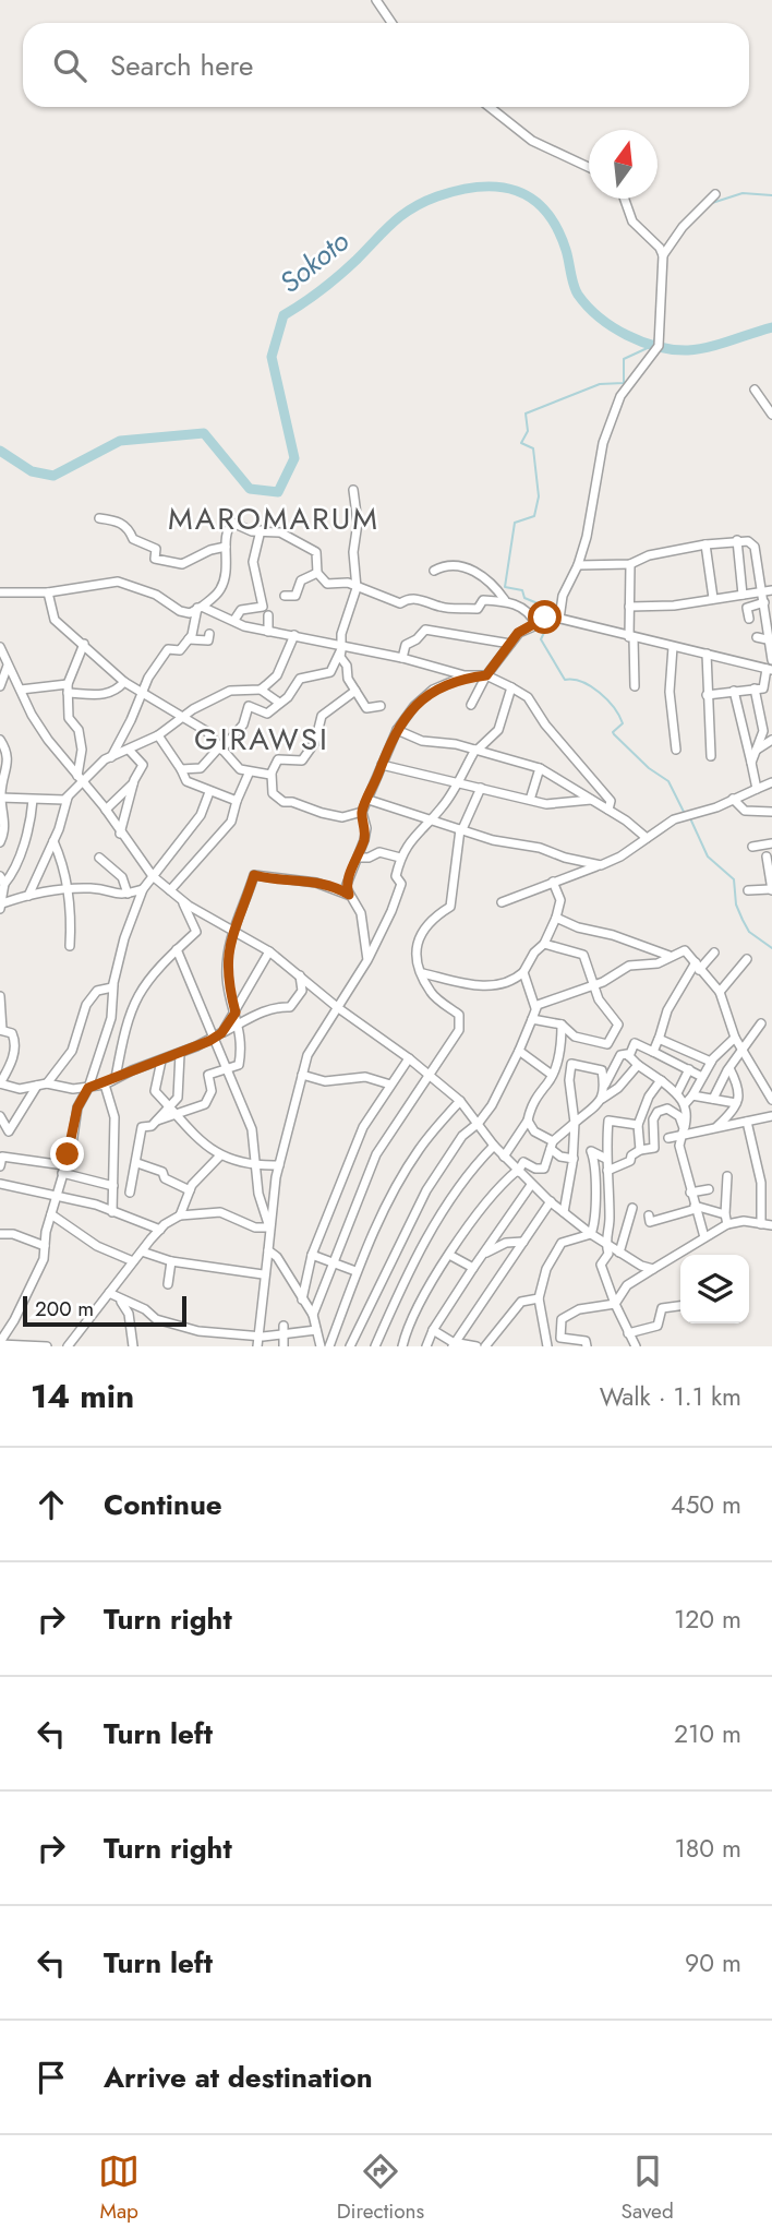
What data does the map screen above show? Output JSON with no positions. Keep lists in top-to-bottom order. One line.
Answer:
{"districts":["MAROMARUM","GIRAWSI"],"water":["Sokoto"],"scale_bar":"200 m","north":"top","page":{"search":"Search here","scale":"200 m","heading":["14 min","Walk · 1.1 km"],"list":[["Continue","450 m"],["Turn right","120 m"],["Turn left","210 m"],["Turn right","180 m"],["Turn left","90 m"],"Arrive at destination"],"nav":["Map","Directions","Saved"]}}
